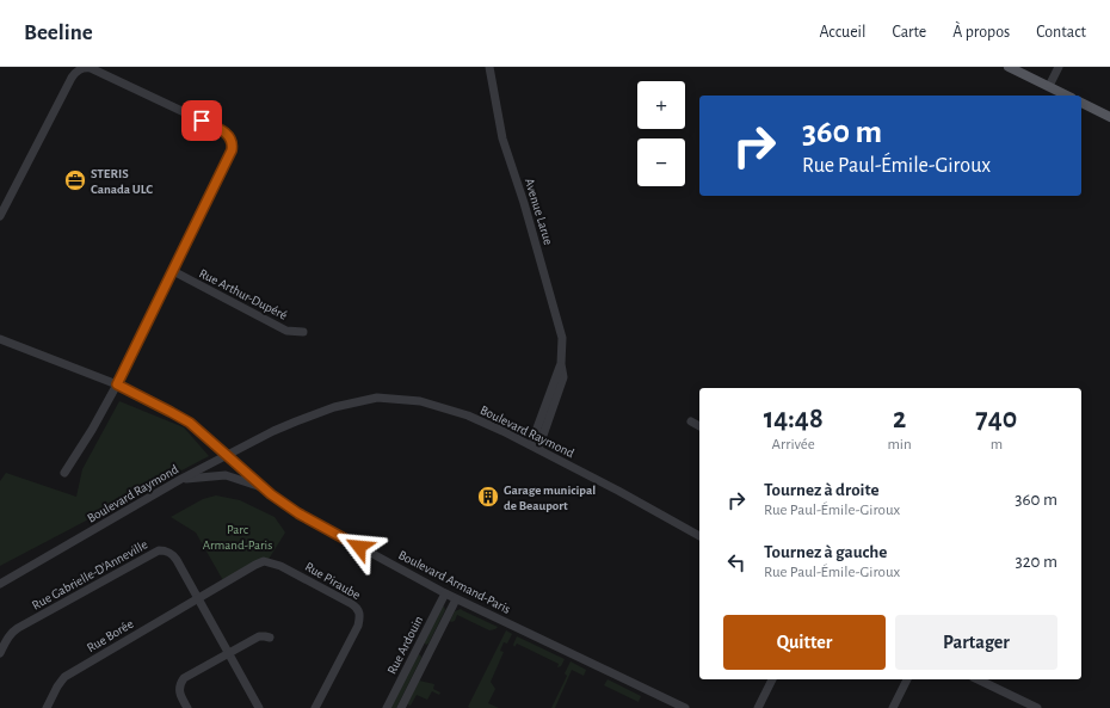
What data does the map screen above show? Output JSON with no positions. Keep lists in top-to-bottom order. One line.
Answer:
{"streets":{"street":["Avenue Larue","Rue Arthur-Dupéré","Boulevard Raymond","Rue Gabrielle-D'Anneville","Rue Piraube","Boulevard Armand-Paris","Rue Borée","Rue Ardouin"]},"crossings":[["Avenue Larue","Boulevard Raymond"],["Boulevard Raymond","Boulevard Armand-Paris"],["Rue Gabrielle-D'Anneville","Rue Piraube"],["Rue Gabrielle-D'Anneville","Rue Borée"],["Rue Piraube","Rue Borée"],["Boulevard Armand-Paris","Rue Ardouin"]],"parks":["Parc Armand-Paris"],"places":{"office":["STERIS Canada ULC"],"building":["Garage municipal de Beauport"]},"page":{"header":"Beeline","nav":["Accueil","Carte","À propos","Contact"],"map_buttons":["+","−"],"turn":["360 m","Rue Paul-Émile-Giroux"],"eta":["14:48","Arrivée","2","min","740","m"],"list":[{"name":"Tournez à droite","note":"Rue Paul-Émile-Giroux","value":"360 m"},{"name":"Tournez à gauche","note":"Rue Paul-Émile-Giroux","value":"320 m"}],"buttons":["Quitter","Partager"]}}
